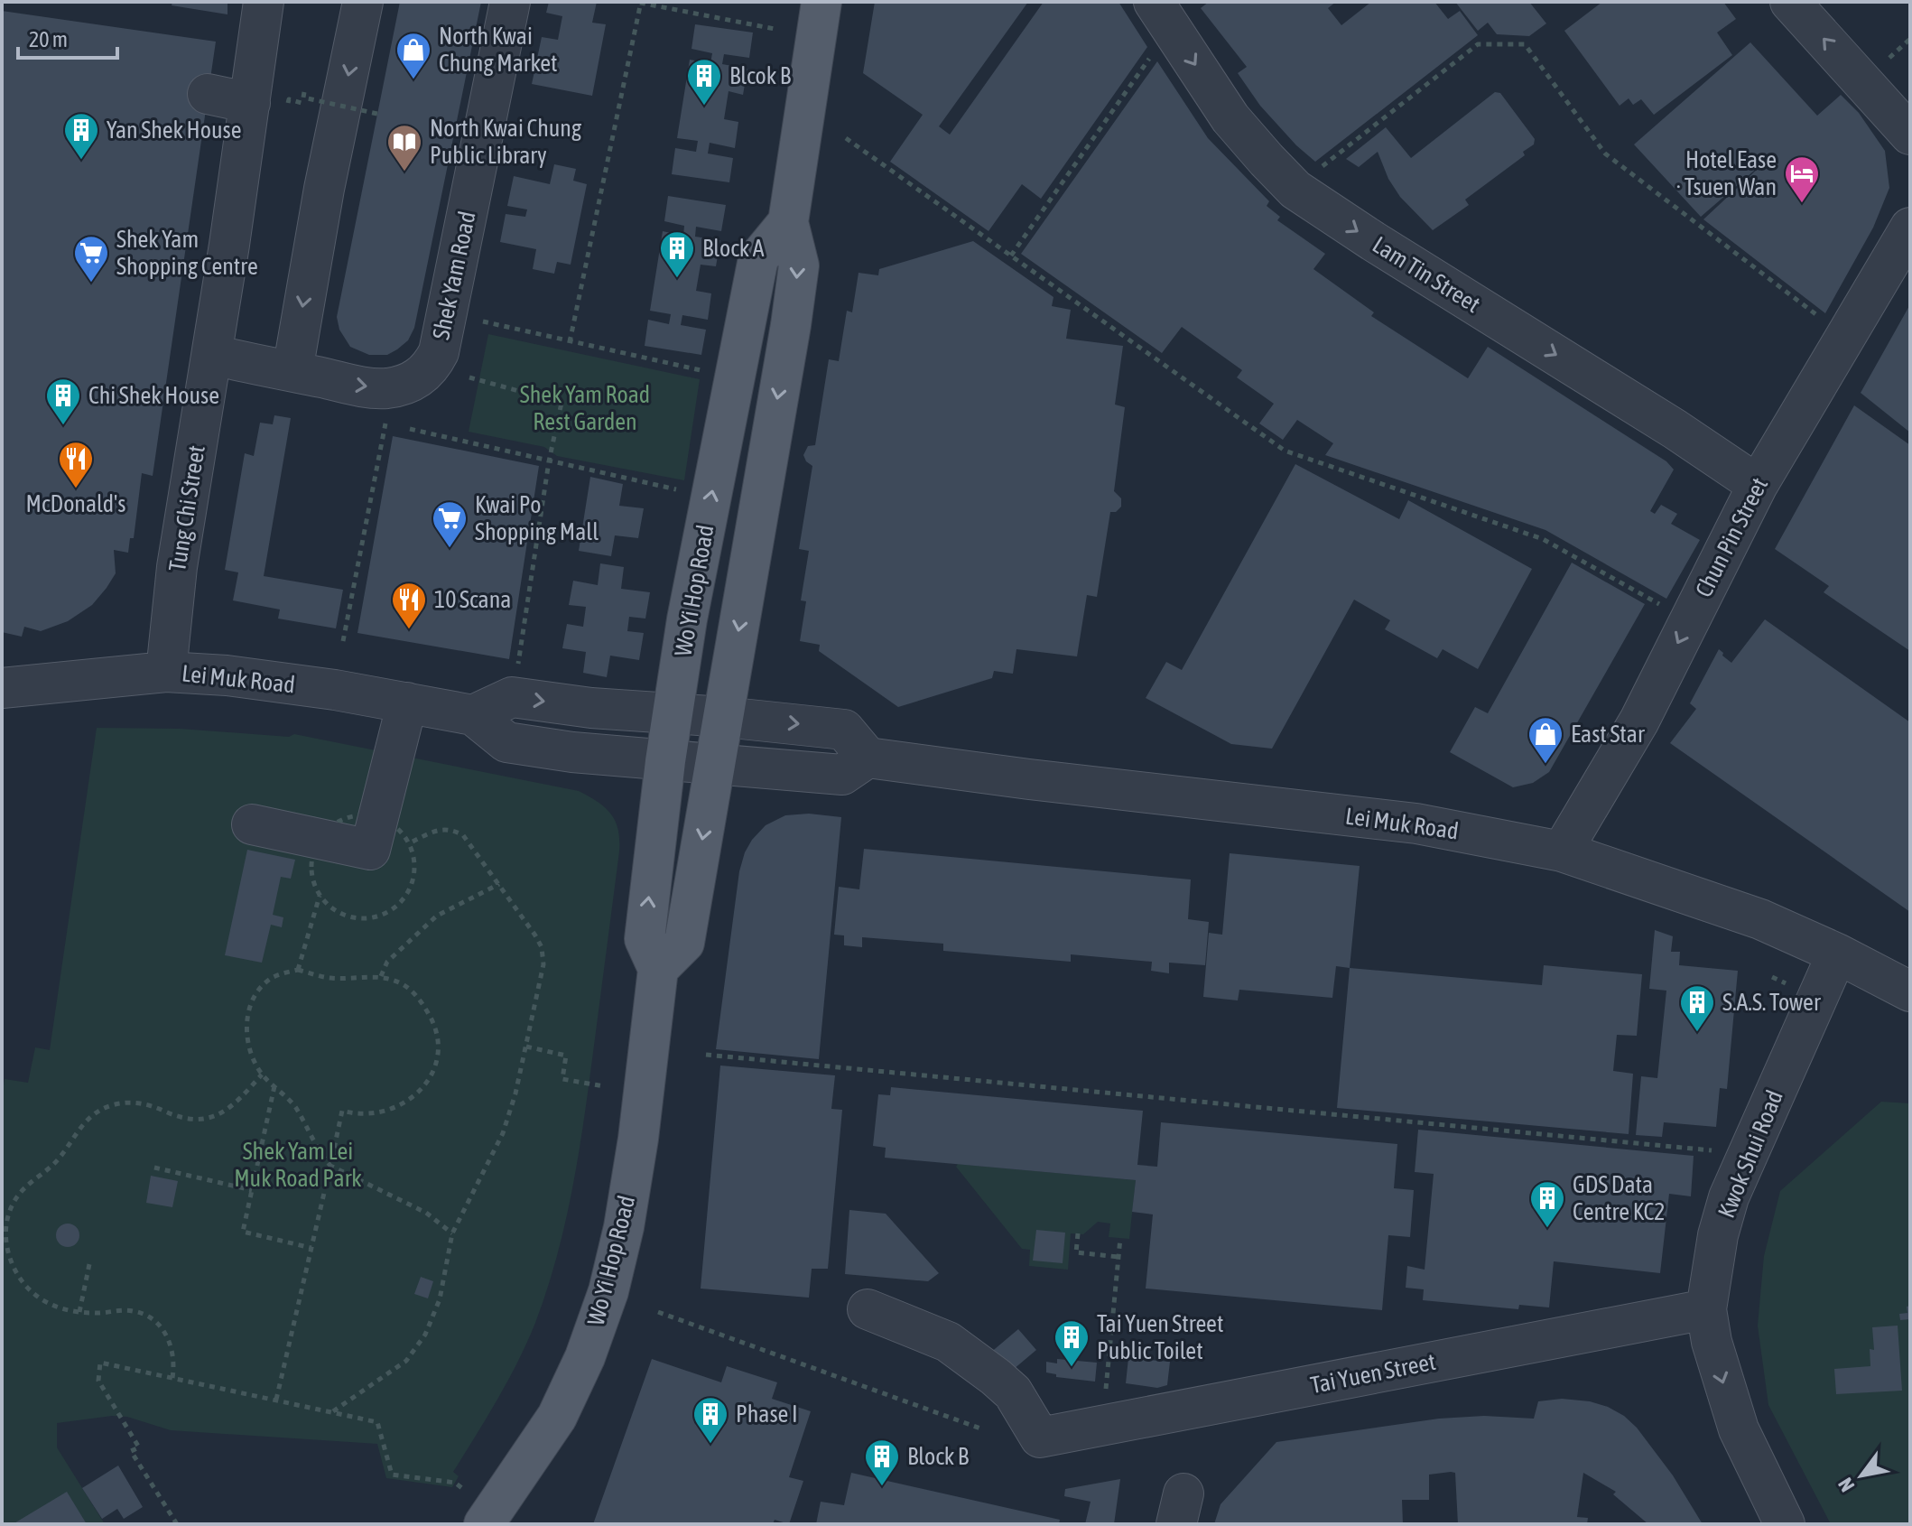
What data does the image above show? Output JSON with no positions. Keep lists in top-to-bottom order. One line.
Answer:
{"streets":{"main road":["Wo Yi Hop Road"],"street":["Lam Tin Street","Shek Yam Road","Tung Chi Street","Chun Pin Street","Lei Muk Road","Kwok Shui Road","Tai Yuen Street"]},"crossings":[["Lam Tin Street","Chun Pin Street"],["Shek Yam Road","Tung Chi Street"],["Tung Chi Street","Lei Muk Road"],["Chun Pin Street","Lei Muk Road"],["Wo Yi Hop Road","Lei Muk Road"],["Lei Muk Road","Kwok Shui Road"],["Kwok Shui Road","Tai Yuen Street"]],"one_way":["Lam Tin Street","Shek Yam Road","Chun Pin Street","Kwok Shui Road"],"parks":["Shek Yam Road Rest Garden","Shek Yam Lei Muk Road Park"],"places":{"shop":["North Kwai Chung Market","East Star"],"building":["Blcok B","Yan Shek House","Block A","Chi Shek House","S.A.S. Tower","GDS Data Centre KC2","Tai Yuen Street Public Toilet","Phase I","Block B"],"library":["North Kwai Chung Public Library"],"hotel":["Hotel Ease · Tsuen Wan"],"supermarket":["Shek Yam Shopping Centre","Kwai Po Shopping Mall"],"restaurant":["McDonald's","10 Scana"]},"scale_bar":"20 m","north":"bottom left"}
